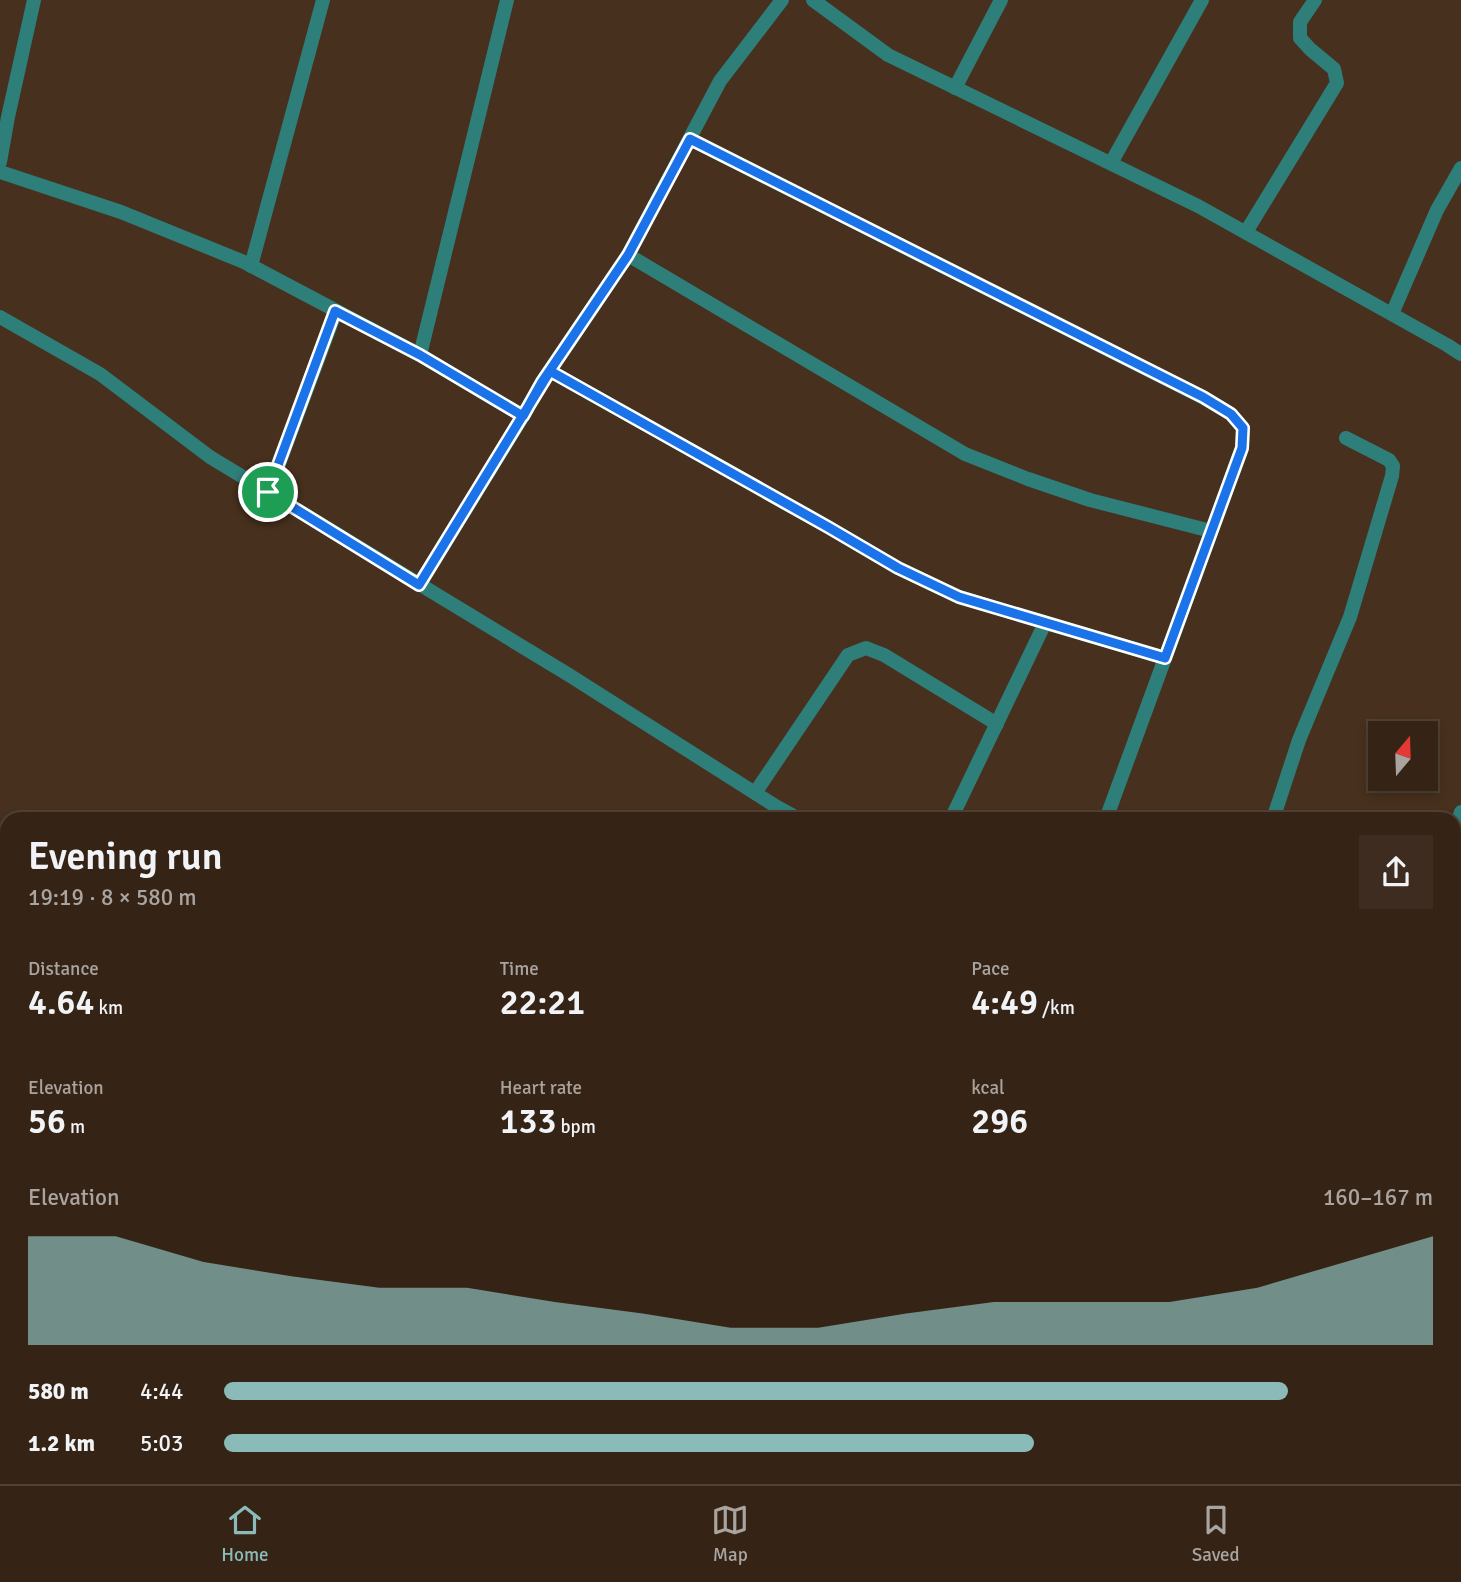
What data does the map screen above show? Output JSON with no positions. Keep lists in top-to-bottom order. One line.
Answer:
{"north":"top","page":{"heading":["Evening run","19:19 · 8 × 580 m"],"stats":[["Distance","4.64 km"],["Time","22:21"],["Pace","4:49 /km"],["Elevation","56 m"],["Heart rate","133 bpm"],["kcal","296"]],"chart":["Elevation","160–167 m"],"list":[{"name":"580 m","note":"4:44"},{"name":"1.2 km","note":"5:03"}],"tabs":["Home","Map","Saved"]}}
